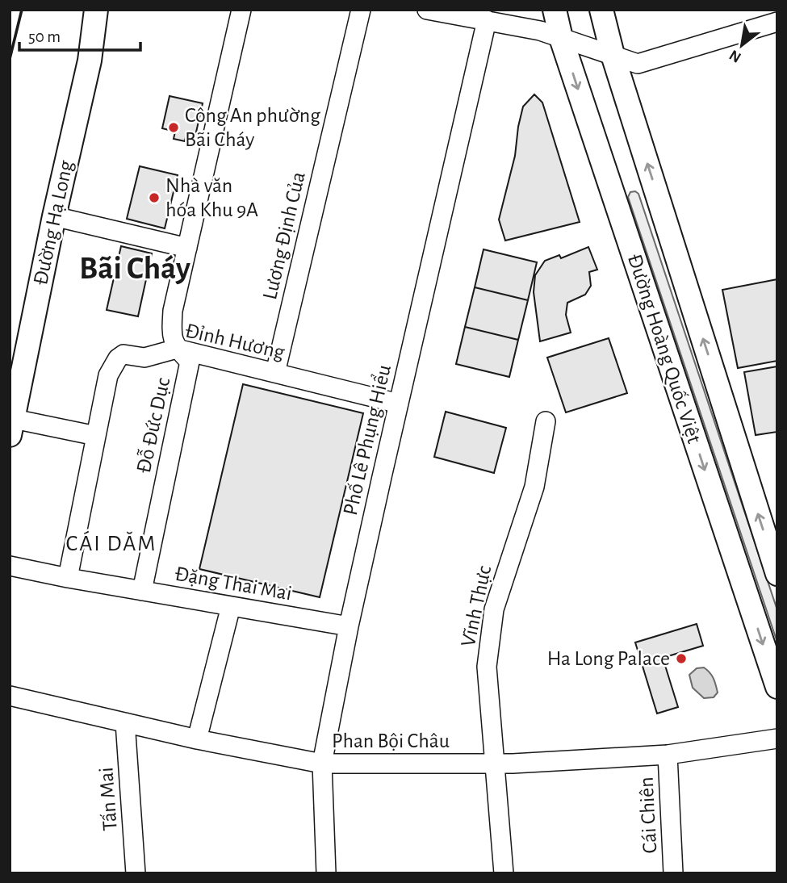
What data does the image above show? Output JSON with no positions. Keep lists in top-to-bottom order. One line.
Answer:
{"streets":{"main road":["Đường Hạ Long","Đường Hoàng Quốc Việt"],"street":["Lương Định Của","Đỉnh Hương","Đỗ Đức Dục","Phố Lê Phụng Hiểu","Đặng Thai Mai","Vĩnh Thực","Phan Bội Châu","Tấn Mai","Cái Chiên"]},"crossings":[["Lương Định Của","Đỉnh Hương"],["Đỉnh Hương","Đỗ Đức Dục"],["Đỉnh Hương","Phố Lê Phụng Hiểu"],["Đỉnh Hương","Đặng Thai Mai"],["Đỗ Đức Dục","Đặng Thai Mai"],["Phố Lê Phụng Hiểu","Đặng Thai Mai"],["Phố Lê Phụng Hiểu","Phan Bội Châu"],["Vĩnh Thực","Phan Bội Châu"],["Phan Bội Châu","Tấn Mai"],["Phan Bội Châu","Cái Chiên"]],"districts":["Bãi Cháy","CÁI DĂM"],"places":["Công An phường Bãi Cháy","Nhà văn hóa Khu 9A","Ha Long Palace"],"scale_bar":"50 m","north":"bottom left"}
